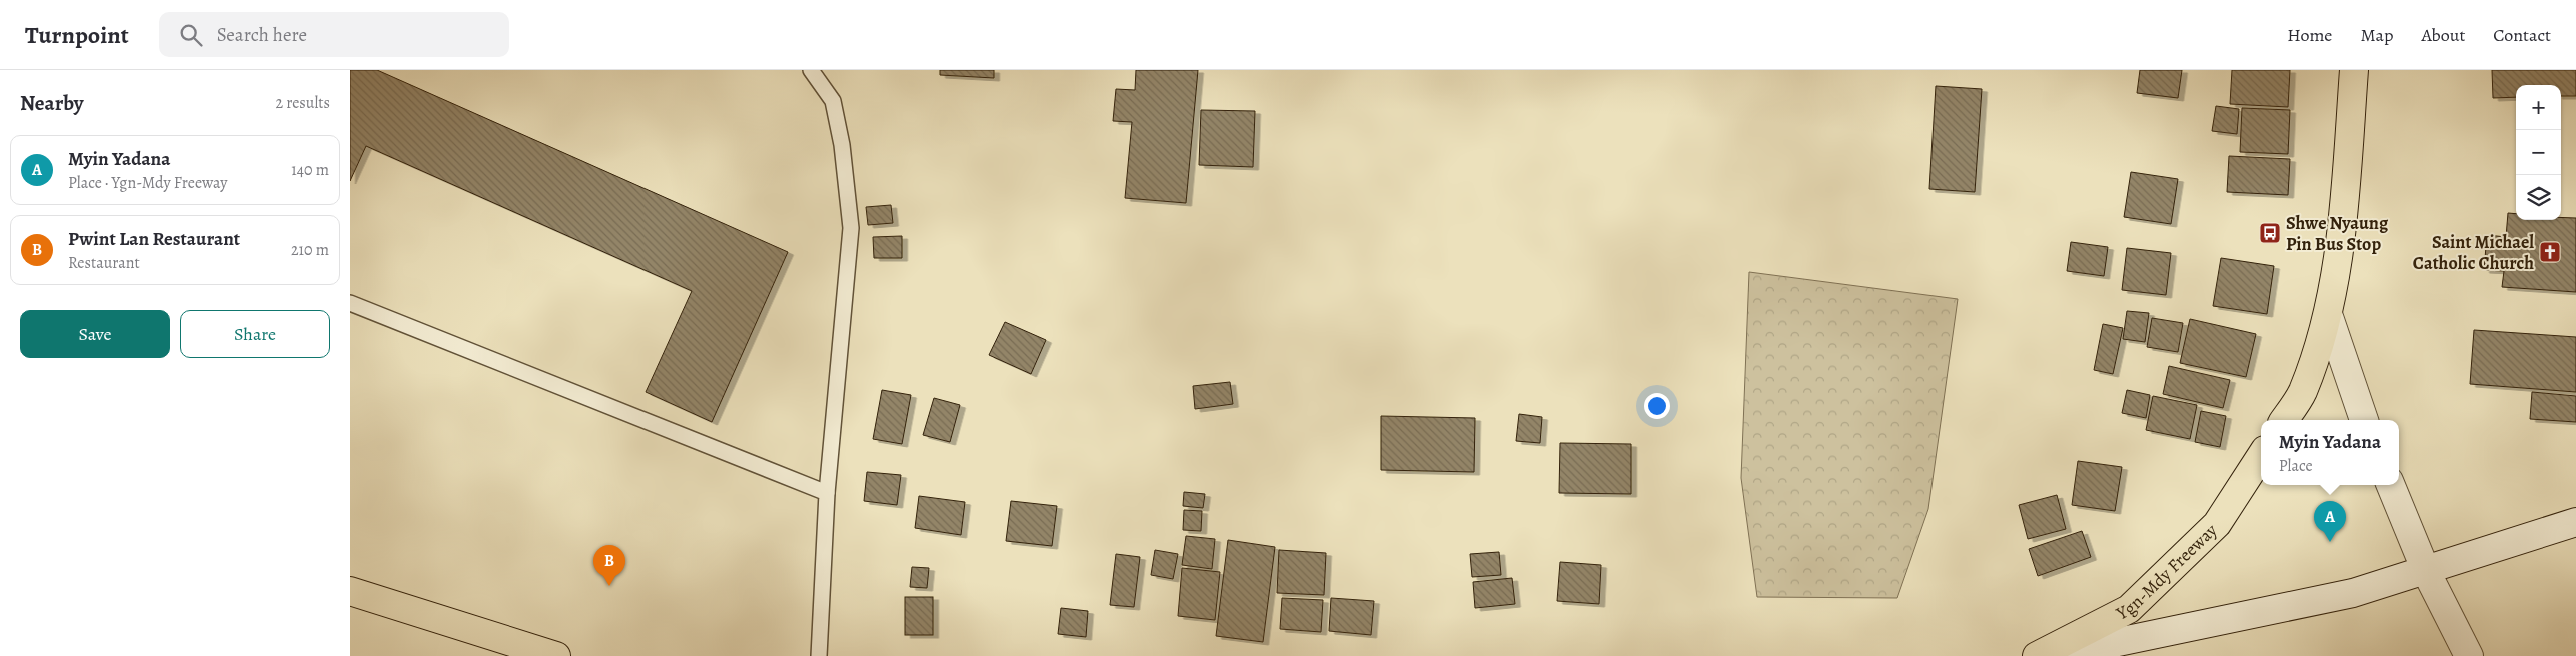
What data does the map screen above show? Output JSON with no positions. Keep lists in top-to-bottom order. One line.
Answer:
{"streets":{"main road":["Ygn-Mdy Freeway"]},"places":{"bus stop":["Shwe Nyaung Pin Bus Stop"],"church":["Saint Michael Catholic Church"]},"page":{"header":"Turnpoint","search":"Search here","nav":["Home","Map","About","Contact"],"heading":["Nearby","2 results"],"map_buttons":["+","−"],"list":[{"mark":"A","name":"Myin Yadana","note":"Place · Ygn-Mdy Freeway","value":"140 m"},{"mark":"B","name":"Pwint Lan Restaurant","note":"Restaurant","value":"210 m"}],"buttons":["Save","Share"],"popup":["Myin Yadana","Place"],"pins":["A","B"]}}
